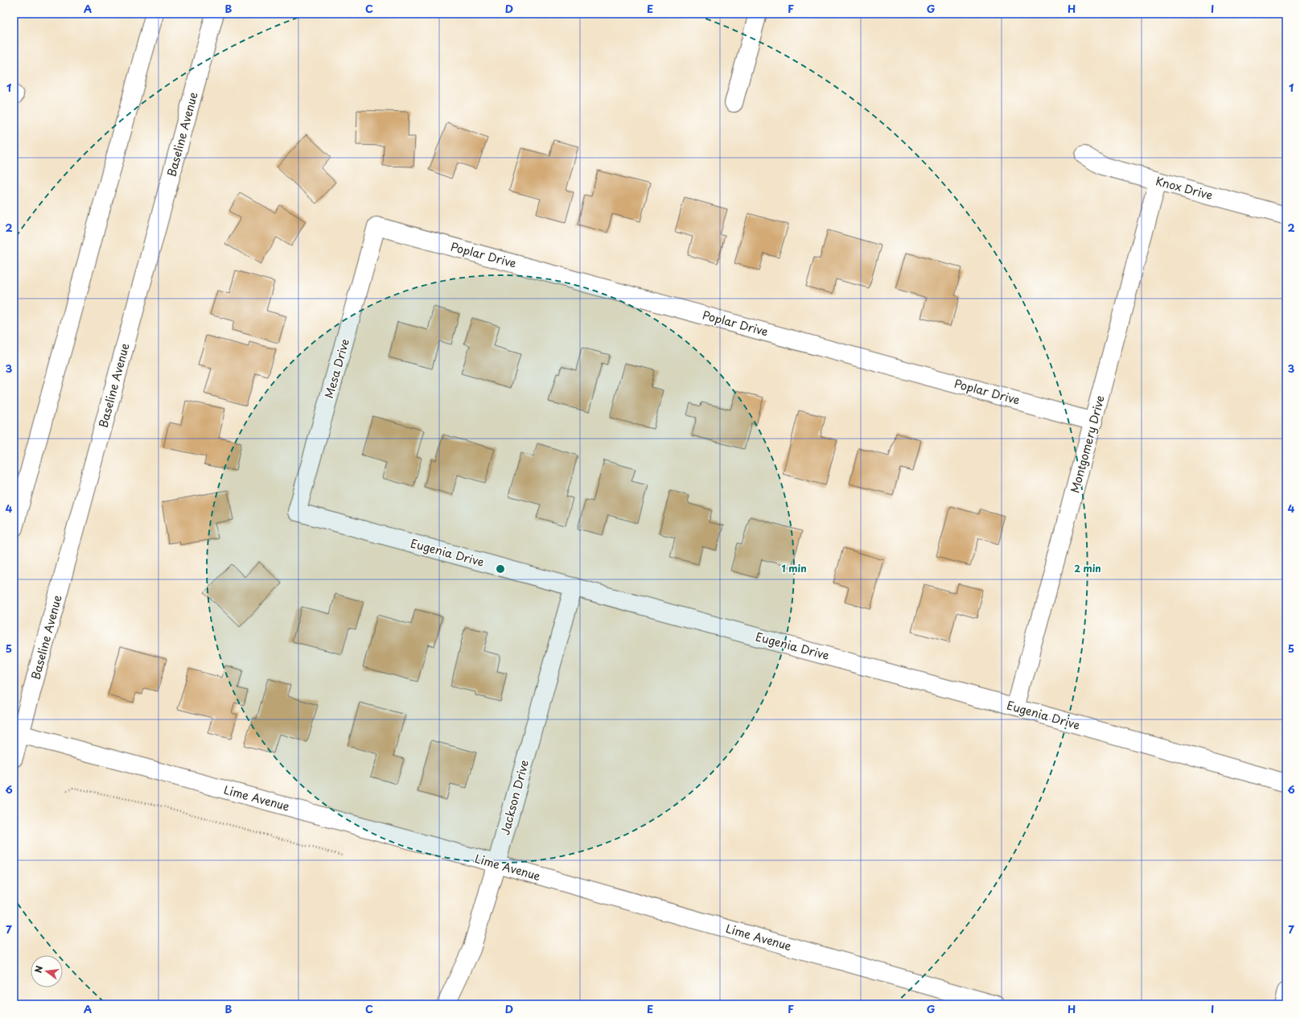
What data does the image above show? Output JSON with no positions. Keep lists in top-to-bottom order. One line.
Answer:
{"streets":{"street":["Baseline Avenue","Knox Drive","Poplar Drive","Mesa Drive","Montgomery Drive","Eugenia Drive","Jackson Drive","Lime Avenue"]},"crossings":[["Baseline Avenue","Lime Avenue"],["Knox Drive","Montgomery Drive"],["Poplar Drive","Mesa Drive"],["Poplar Drive","Montgomery Drive"],["Mesa Drive","Eugenia Drive"],["Montgomery Drive","Eugenia Drive"],["Eugenia Drive","Jackson Drive"],["Jackson Drive","Lime Avenue"]],"north":"left","grid":{"columns":["A","B","C","D","E","F","G","H","I"],"rows":["1","2","3","4","5","6","7"]},"rings":["1 min","2 min"]}
